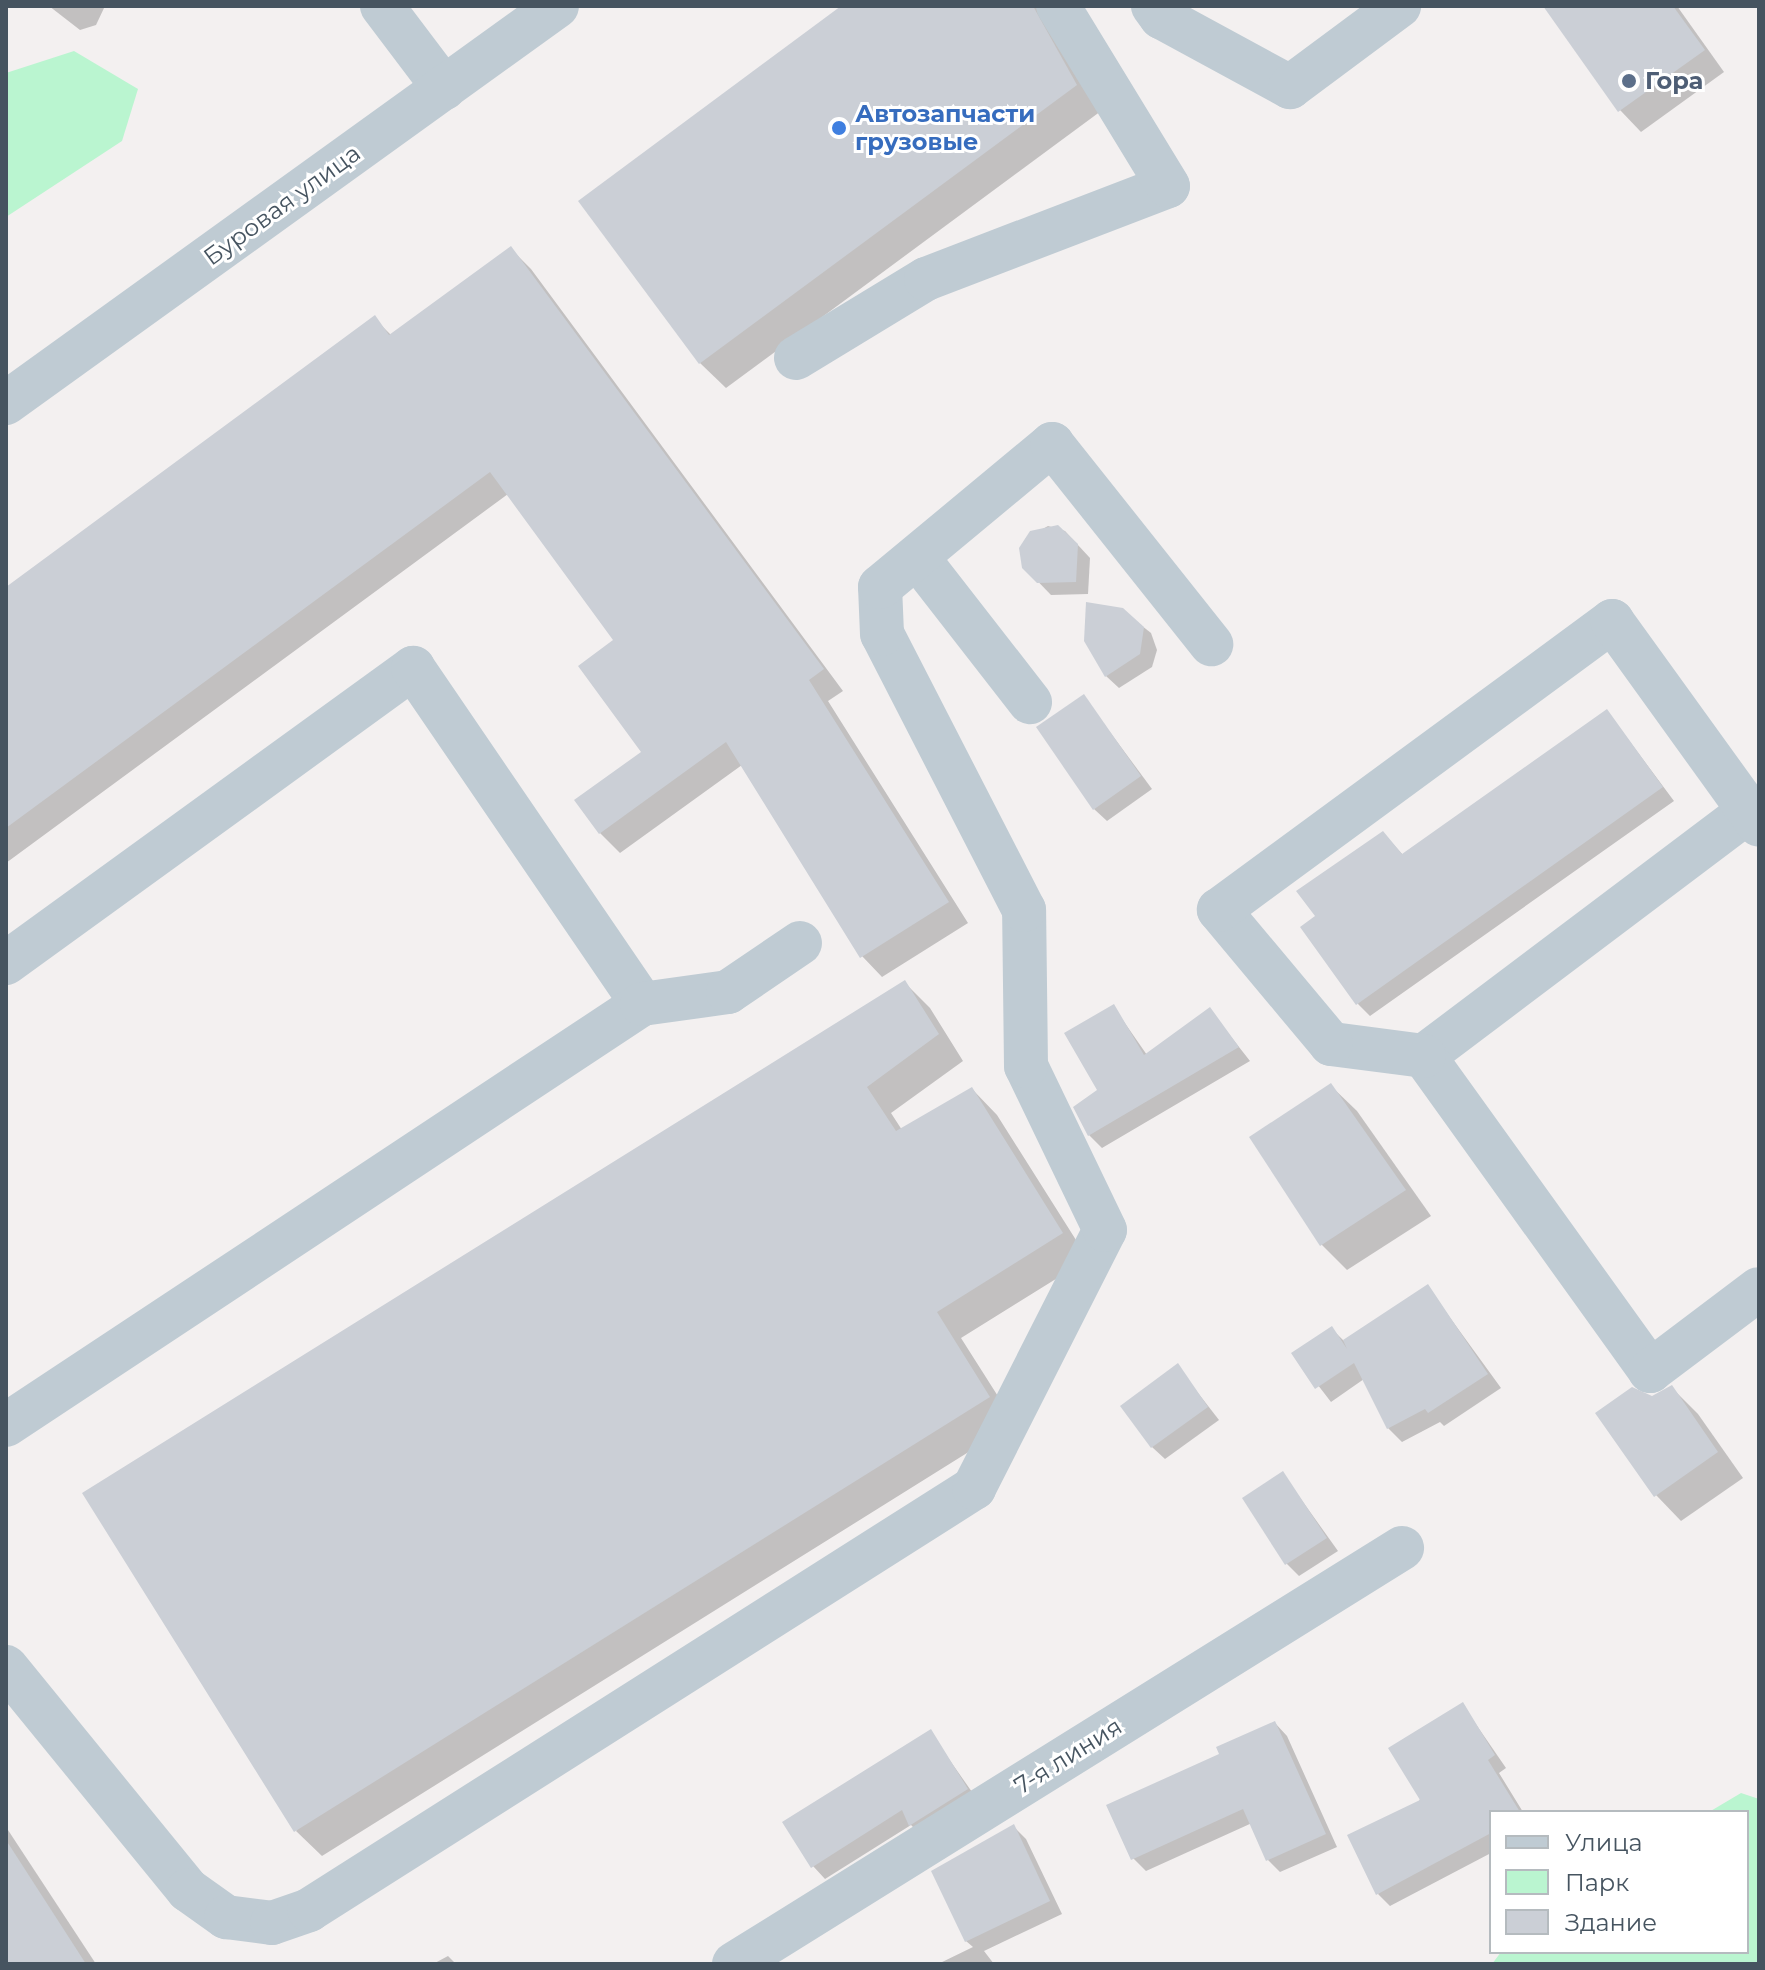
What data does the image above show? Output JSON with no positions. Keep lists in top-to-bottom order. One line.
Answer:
{"streets":{"street":["Буровая улица","7-я линия"]},"places":["Гора","Автозапчасти грузовые"],"legend":["Улица","Парк","Здание"]}
